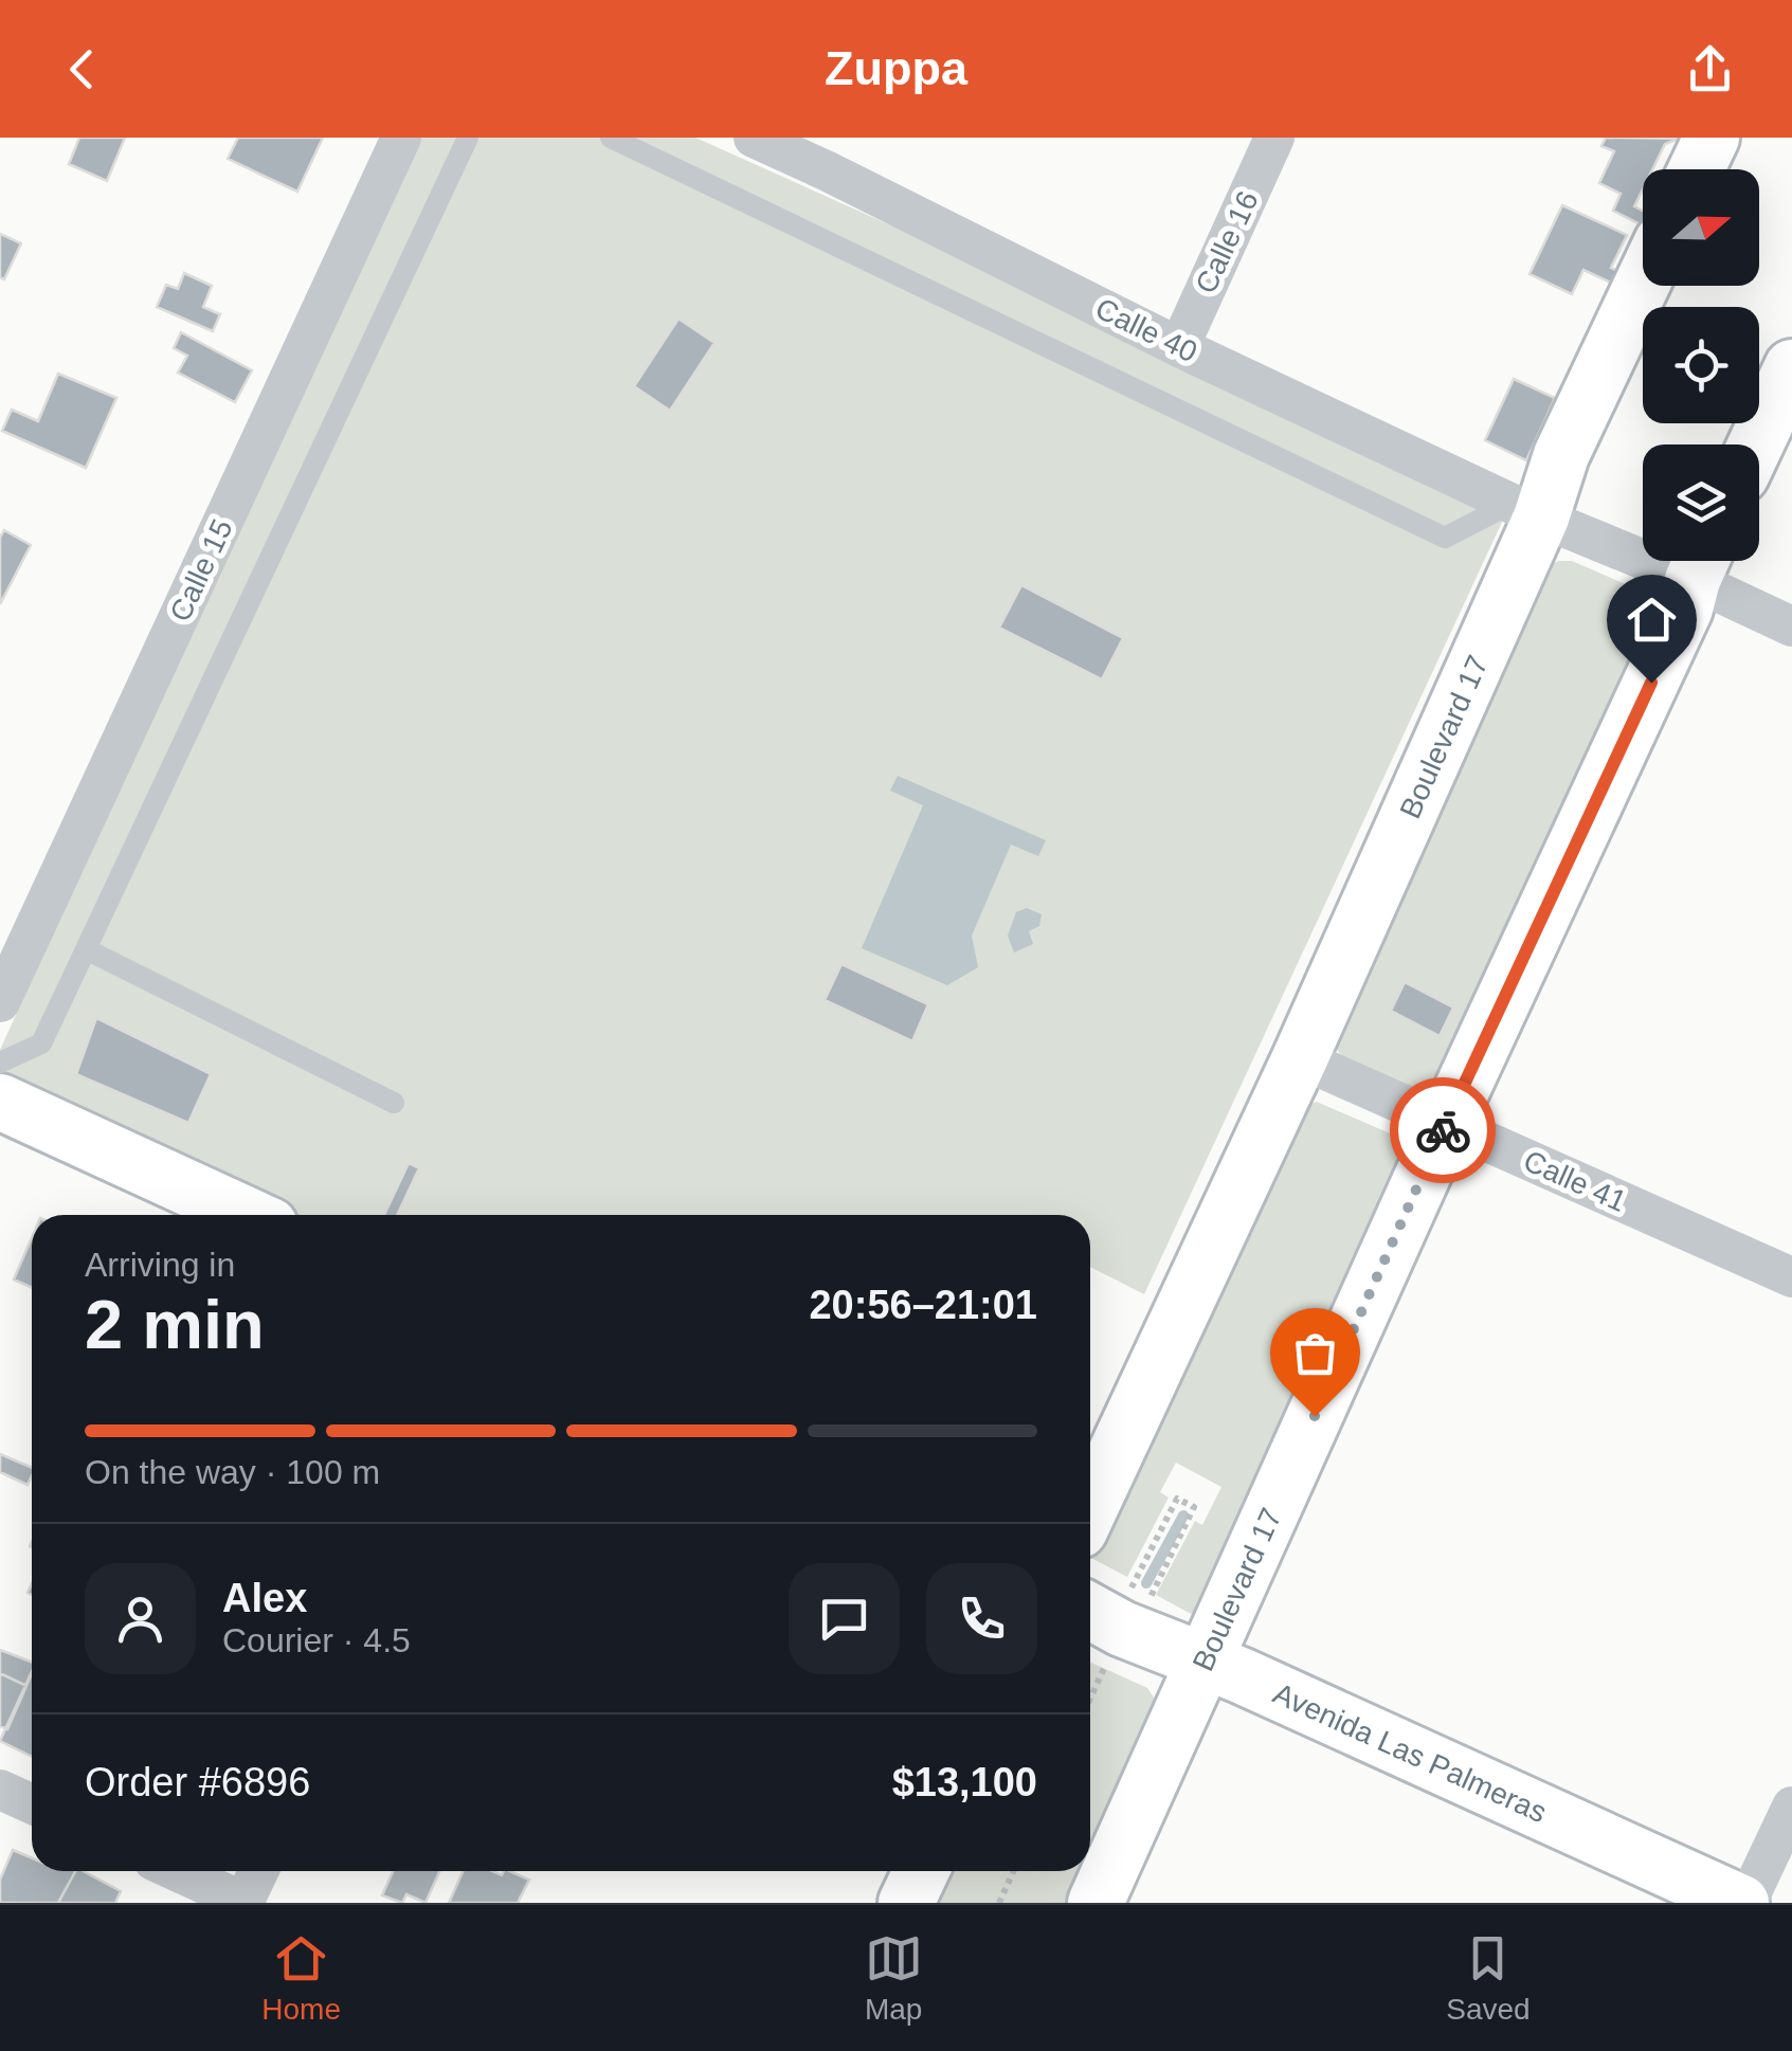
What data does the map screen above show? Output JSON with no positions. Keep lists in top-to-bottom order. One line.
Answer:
{"streets":{"main road":["Boulevard 17","Avenida Las Palmeras"],"street":["Calle 16","Calle 40","Calle 15","Calle 41"]},"crossings":[["Calle 16","Calle 40"],["Calle 40","Boulevard 17"],["Boulevard 17","Calle 41"],["Boulevard 17","Avenida Las Palmeras"]],"north":"right","page":{"header":"Zuppa","heading":["2 min","Arriving in","20:56–21:01"],"panel":["Alex","Courier · 4.5","Order #6896","$13,100"],"bar":"On the way · 100 m","tabs":["Home","Map","Saved"]}}
